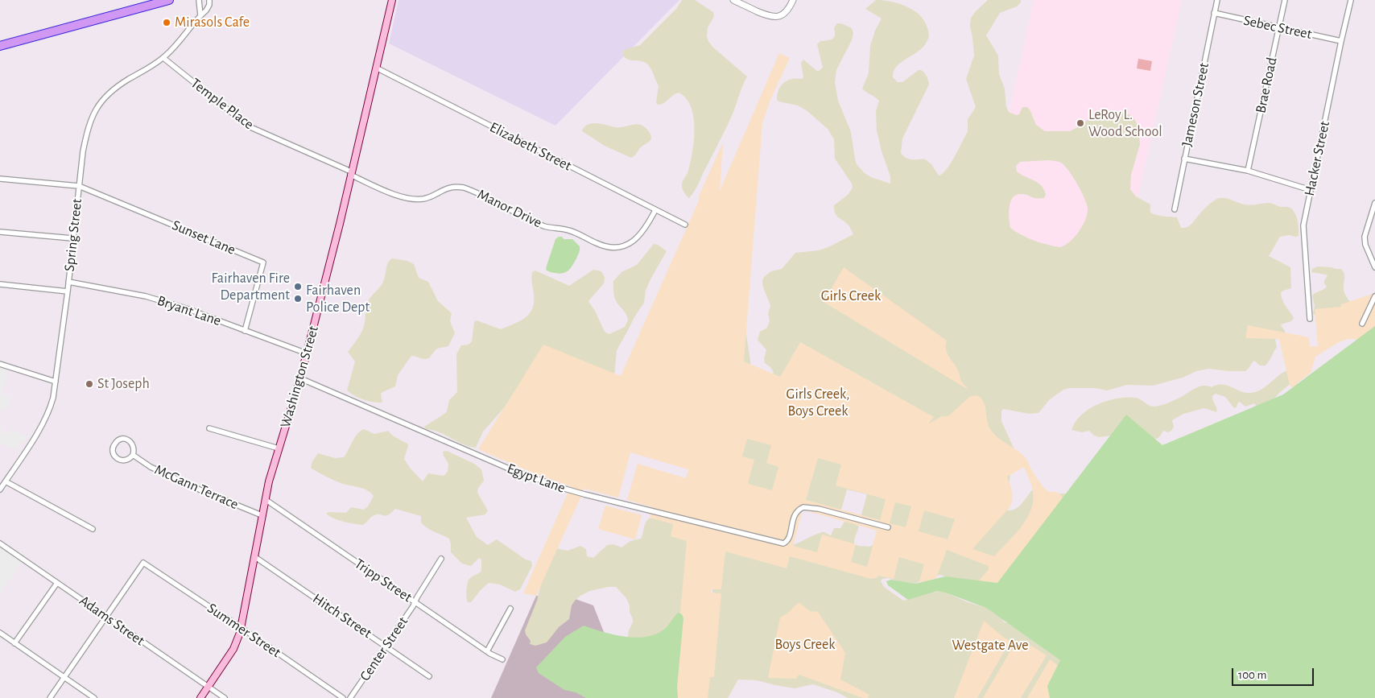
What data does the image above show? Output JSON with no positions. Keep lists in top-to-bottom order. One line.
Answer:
{"streets":{"main road":["Washington Street"],"street":["Sebec Street","Brae Road","Temple Place","Jameson Street","Elizabeth Street","Hacker Street","Manor Drive","Spring Street","Sunset Lane","Bryant Lane","Egypt Lane","McGann Terrace","Tripp Street","Hitch Street","Adams Street","Summer Street","Center Street"]},"crossings":[["Sebec Street","Brae Road"],["Sebec Street","Jameson Street"],["Sebec Street","Hacker Street"],["Temple Place","Manor Drive"],["Temple Place","Spring Street"],["Temple Place","Washington Street"],["Elizabeth Street","Manor Drive"],["Elizabeth Street","Washington Street"],["Manor Drive","Washington Street"],["Spring Street","Sunset Lane"],["Spring Street","Bryant Lane"],["Sunset Lane","Bryant Lane"],["Bryant Lane","Washington Street"],["Washington Street","Egypt Lane"],["Washington Street","McGann Terrace"],["Washington Street","Tripp Street"],["Washington Street","Hitch Street"],["Washington Street","Adams Street"],["Washington Street","Summer Street"],["Tripp Street","Center Street"],["Hitch Street","Center Street"],["Adams Street","Summer Street"]],"parks":["Girls Creek","Girls Creek, Boys Creek","Boys Creek","Westgate Ave"],"places":["Mirasols Cafe","LeRoy L. Wood School","Fairhaven Fire Department","Fairhaven Police Dept","St Joseph"],"scale_bar":"100 m"}
